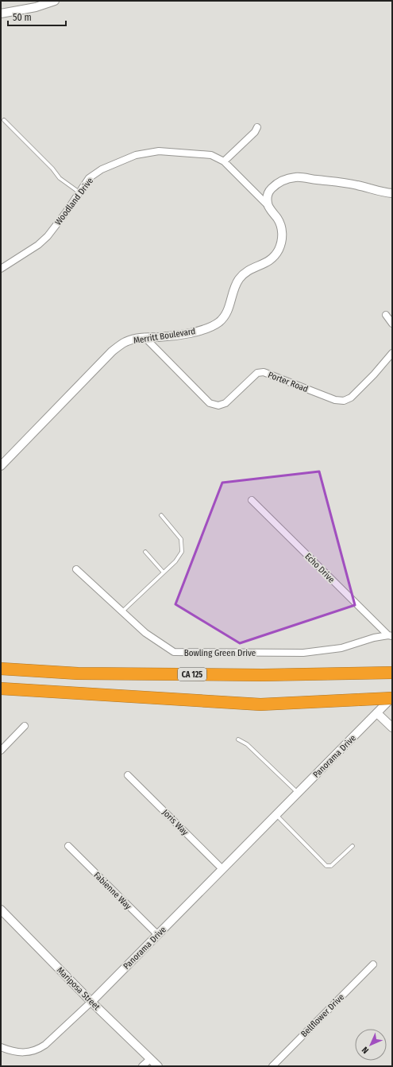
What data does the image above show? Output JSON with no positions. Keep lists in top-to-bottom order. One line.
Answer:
{"streets":{"highway":["CA 125"],"street":["Woodland Drive","Merritt Boulevard","Porter Road","Echo Drive","Bowling Green Drive","Panorama Drive","Joris Way","Fabienne Way","Mariposa Street","Bellflower Drive"]},"crossings":[["Woodland Drive","Merritt Boulevard"],["Merritt Boulevard","Porter Road"],["Echo Drive","Bowling Green Drive"],["Panorama Drive","Joris Way"],["Panorama Drive","Fabienne Way"],["Panorama Drive","Mariposa Street"]],"scale_bar":"50 m","north":"bottom left"}
